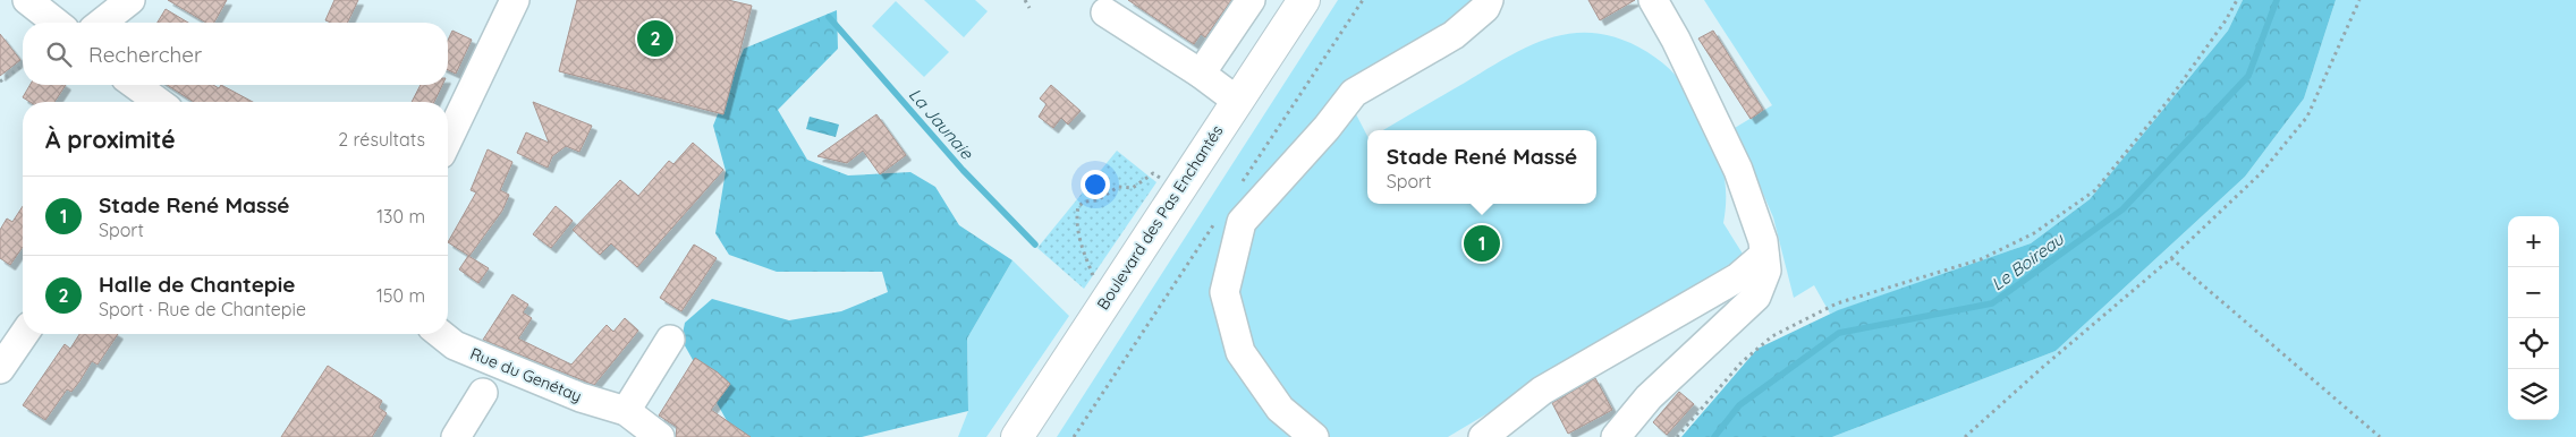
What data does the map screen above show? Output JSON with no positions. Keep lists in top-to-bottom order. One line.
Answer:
{"streets":{"main road":["Boulevard des Pas Enchantés"],"street":["Rue du Genétay"]},"water":["La Jaunaie","Le Boireau"],"page":{"pins":["2","1"],"search":"Rechercher","heading":["À proximité","2 résultats"],"popup":["Stade René Massé","Sport"],"list":[{"mark":"1","name":"Stade René Massé","note":"Sport","value":"130 m"},{"mark":"2","name":"Halle de Chantepie","note":"Sport · Rue de Chantepie","value":"150 m"}],"map_buttons":["+","−"]}}
